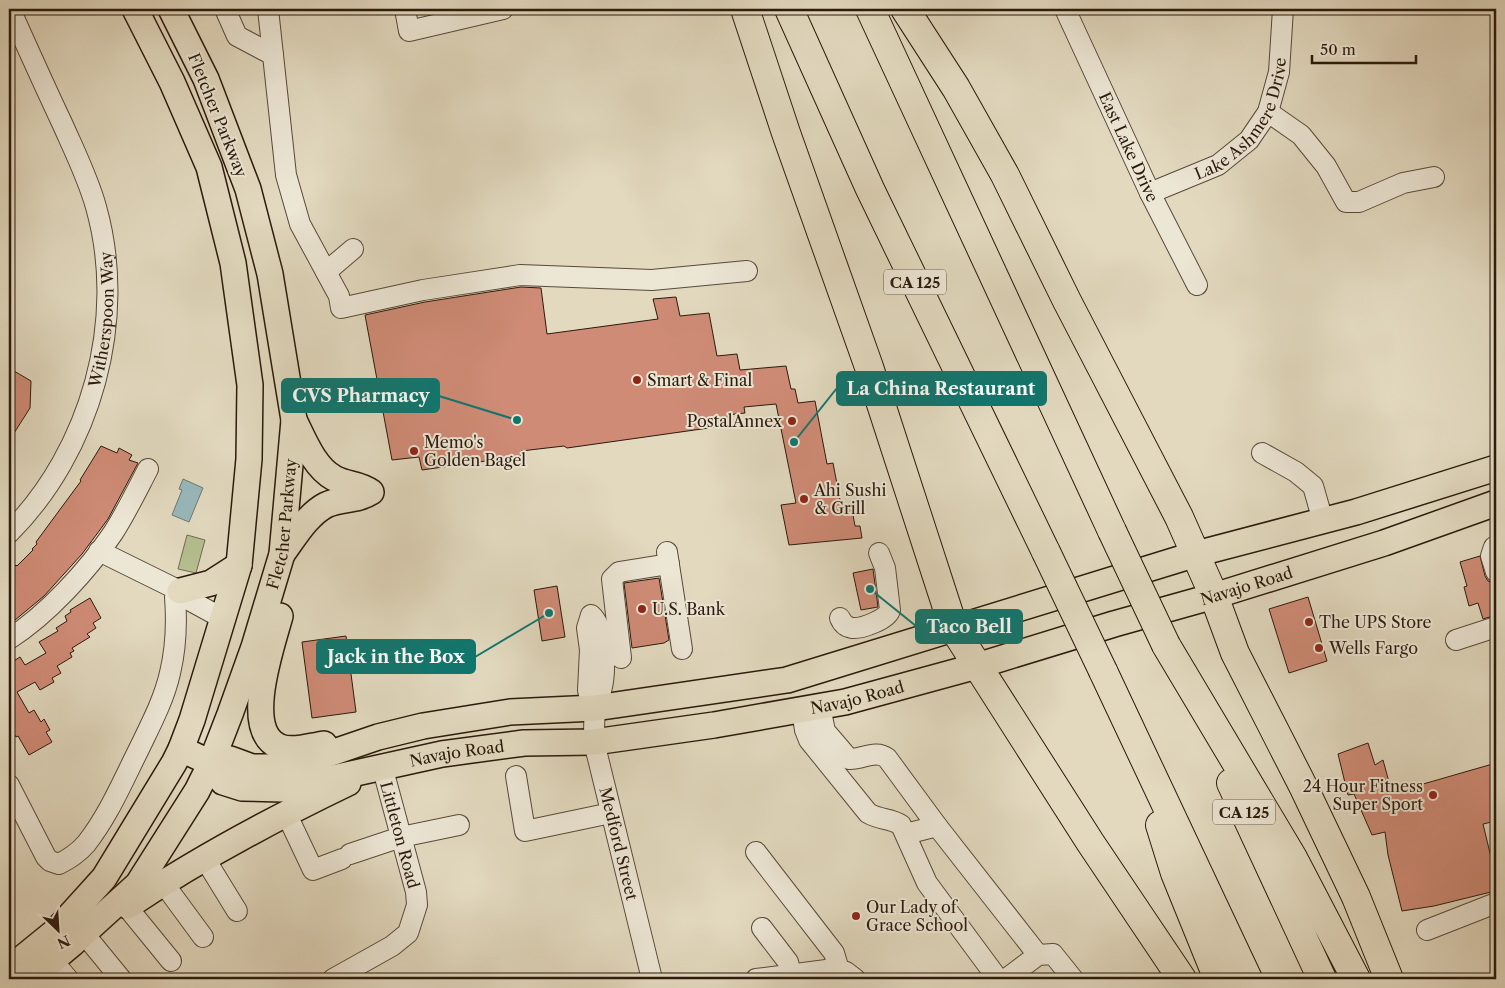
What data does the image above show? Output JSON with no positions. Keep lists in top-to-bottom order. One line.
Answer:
{"streets":{"highway":["CA 125"],"main road":["Fletcher Parkway","Navajo Road"],"street":["Lake Ashmere Drive","East Lake Drive","Witherspoon Way","Littleton Road","Medford Street"]},"crossings":[["Lake Ashmere Drive","East Lake Drive"],["Fletcher Parkway","Navajo Road"],["Navajo Road","Littleton Road"],["Navajo Road","Medford Street"]],"places":["Smart & Final","CVS Pharmacy","PostalAnnex","La China Restaurant","Memo's Golden Bagel","Ahi Sushi & Grill","Taco Bell","U.S. Bank","Jack in the Box","The UPS Store","Wells Fargo","24 Hour Fitness Super Sport","Our Lady of Grace School"],"scale_bar":"50 m","north":"bottom right"}
